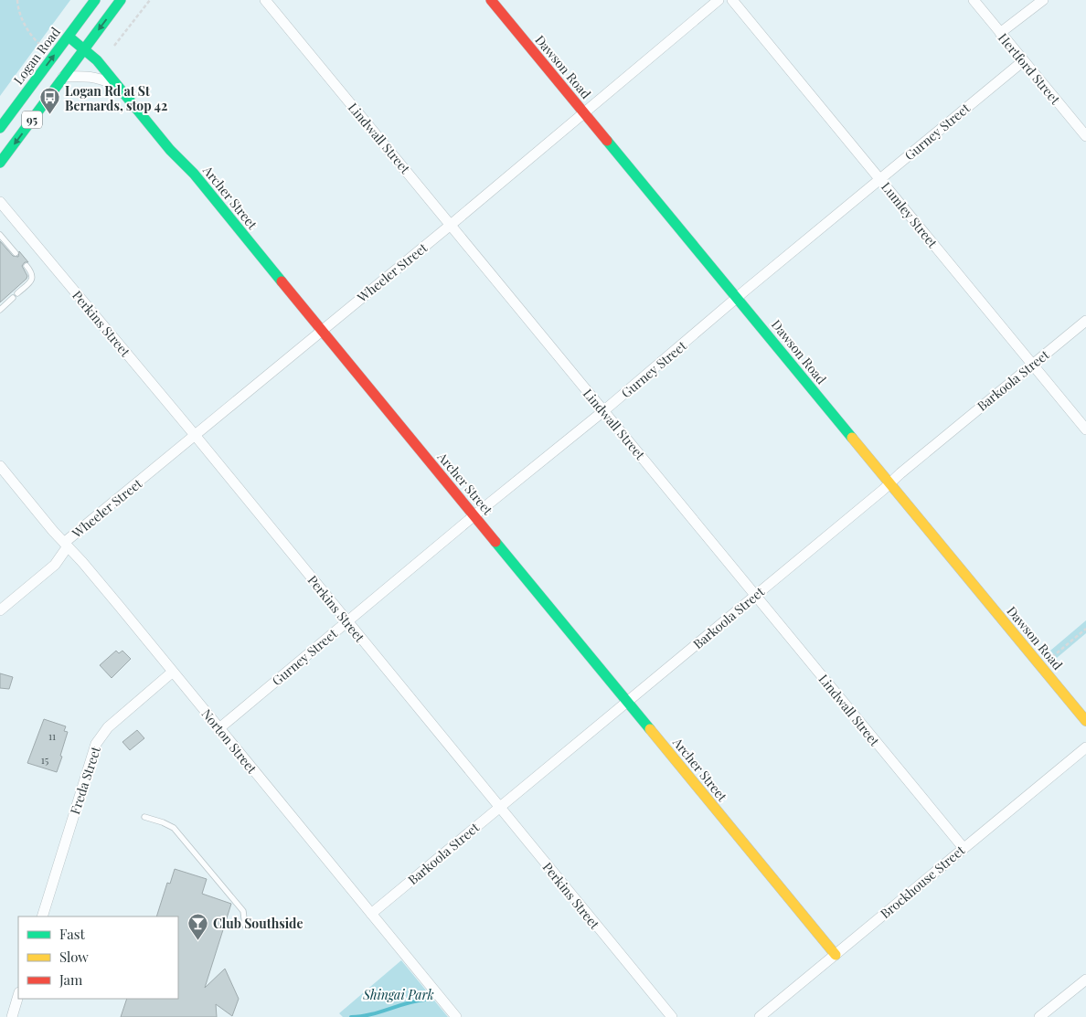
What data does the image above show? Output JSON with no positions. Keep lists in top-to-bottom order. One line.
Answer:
{"streets":{"main road":["Logan Road","Dawson Road","95","Archer Street"],"street":["Hertford Street","Gurney Street","Lindwall Street","Lumley Street","Wheeler Street","Perkins Street","Barkoola Street","Norton Street","Freda Street","Brockhouse Street"]},"crossings":[["Logan Road","Archer Street"],["Dawson Road","Gurney Street"],["Dawson Road","Wheeler Street"],["Dawson Road","Barkoola Street"],["Hertford Street","Gurney Street"],["95","Archer Street"],["Gurney Street","Lindwall Street"],["Gurney Street","Archer Street"],["Gurney Street","Lumley Street"],["Gurney Street","Perkins Street"],["Gurney Street","Norton Street"],["Lindwall Street","Wheeler Street"],["Lindwall Street","Barkoola Street"],["Lindwall Street","Brockhouse Street"],["Archer Street","Wheeler Street"],["Archer Street","Barkoola Street"],["Archer Street","Brockhouse Street"],["Lumley Street","Barkoola Street"],["Wheeler Street","Perkins Street"],["Wheeler Street","Norton Street"],["Perkins Street","Barkoola Street"],["Barkoola Street","Norton Street"],["Norton Street","Freda Street"]],"parks":["Shingai Park"],"places":{"bus stop":["Logan Rd at St Bernards, stop 42"],"bar":["Club Southside"]},"house_numbers":["11","15"],"legend":["Fast","Slow","Jam"]}
